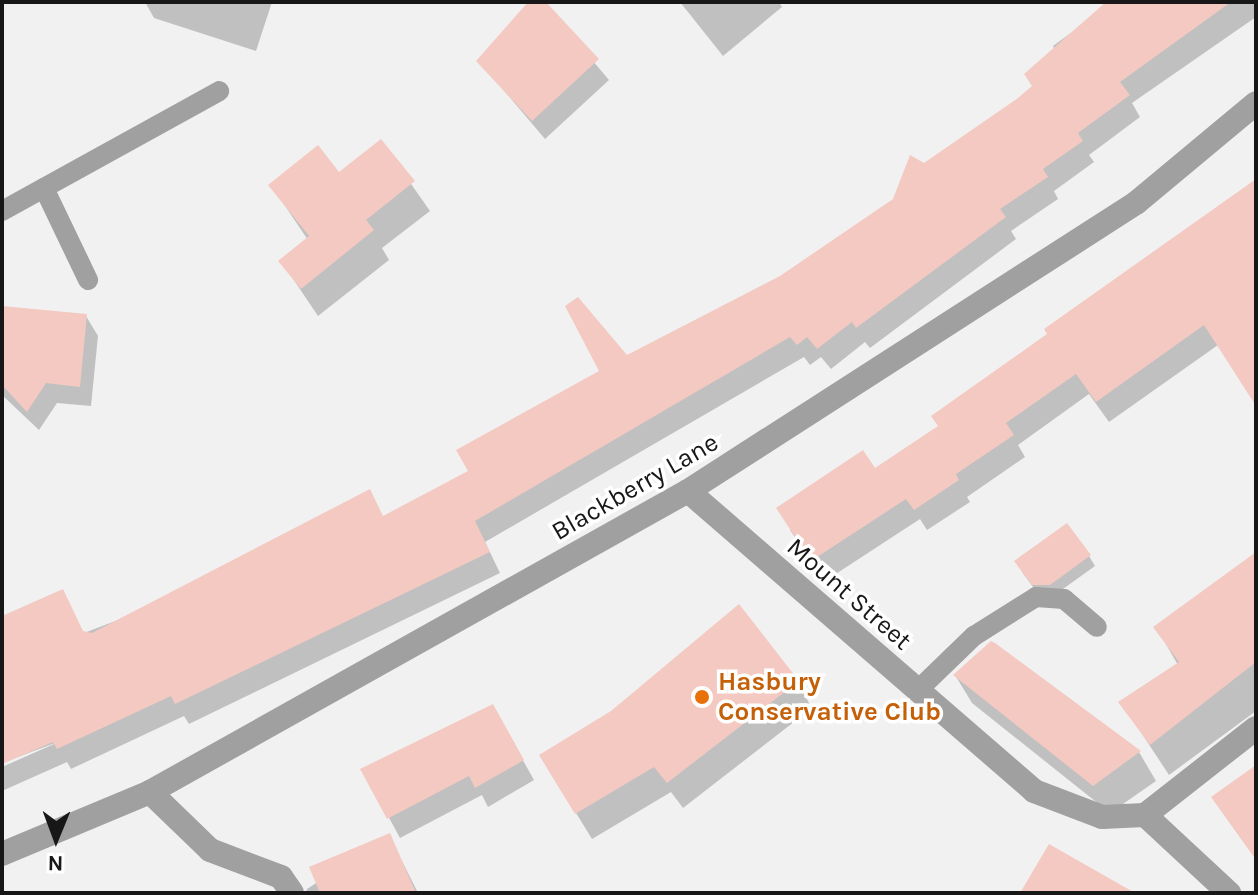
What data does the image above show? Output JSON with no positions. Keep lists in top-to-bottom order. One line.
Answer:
{"streets":{"street":["Blackberry Lane","Mount Street"]},"crossings":[["Blackberry Lane","Mount Street"]],"places":["Hasbury Conservative Club"],"north":"bottom"}
